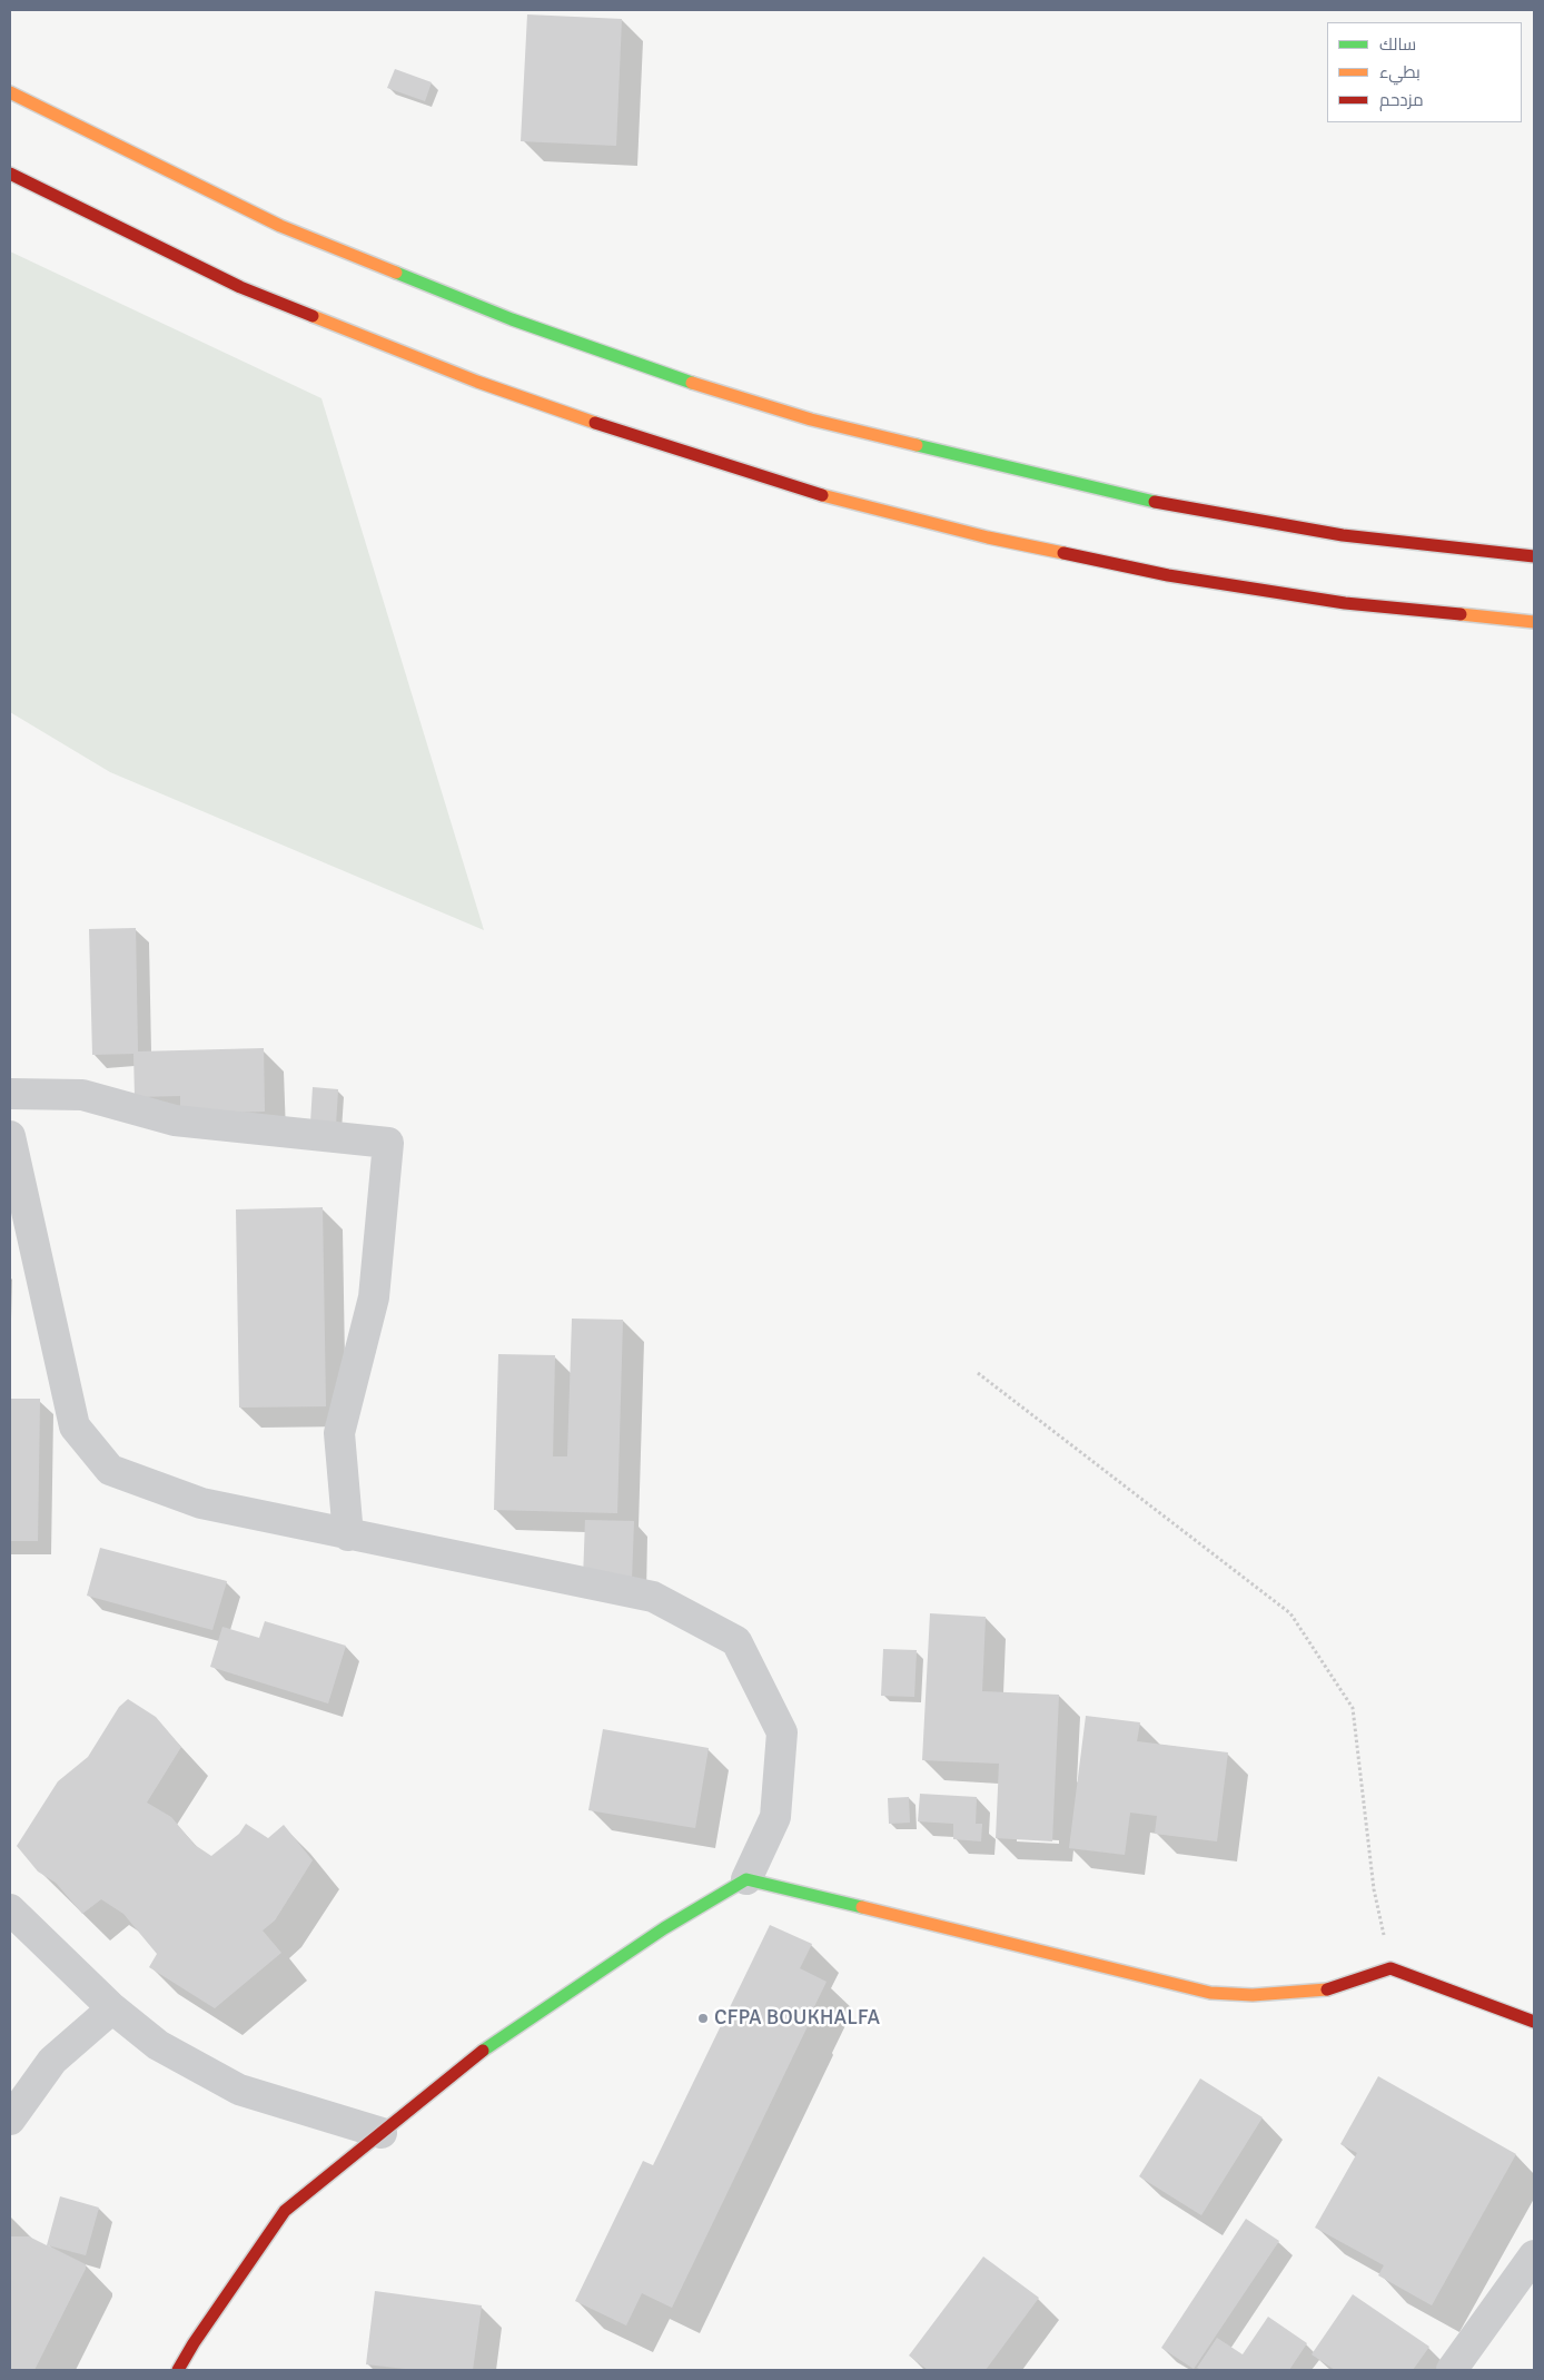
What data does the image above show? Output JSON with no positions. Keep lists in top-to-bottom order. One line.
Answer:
{"places":["CFPA BOUKHALFA"],"legend":["سالك","بطيء","مزدحم"]}
